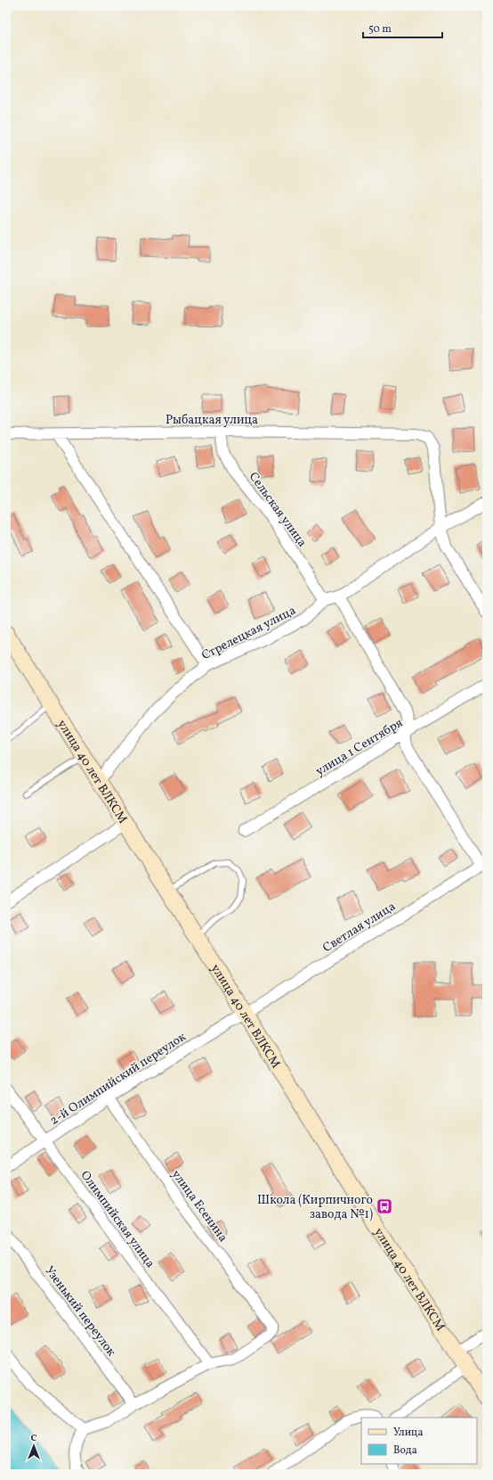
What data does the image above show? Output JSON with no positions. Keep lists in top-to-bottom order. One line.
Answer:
{"streets":{"street":["Рыбацкая улица","Сельская улица","Стрелецкая улица","улица 1 Сентября","улица 40 лет ВЛКСМ","Светлая улица","2-й Олимпийский переулок","улица Есенина","Олимпийская улица","Узенький переулок"]},"crossings":[["Рыбацкая улица","Сельская улица"],["Рыбацкая улица","Стрелецкая улица"],["Сельская улица","Стрелецкая улица"],["Стрелецкая улица","улица 40 лет ВЛКСМ"],["улица 40 лет ВЛКСМ","Светлая улица"],["улица 40 лет ВЛКСМ","2-й Олимпийский переулок"],["Светлая улица","2-й Олимпийский переулок"],["2-й Олимпийский переулок","улица Есенина"],["2-й Олимпийский переулок","Олимпийская улица"],["улица Есенина","Олимпийская улица"]],"places":{"bus stop":["Школа (Кирпичного завода №1)"]},"legend":["Улица","Вода"],"scale_bar":"50 m","north":"top"}
